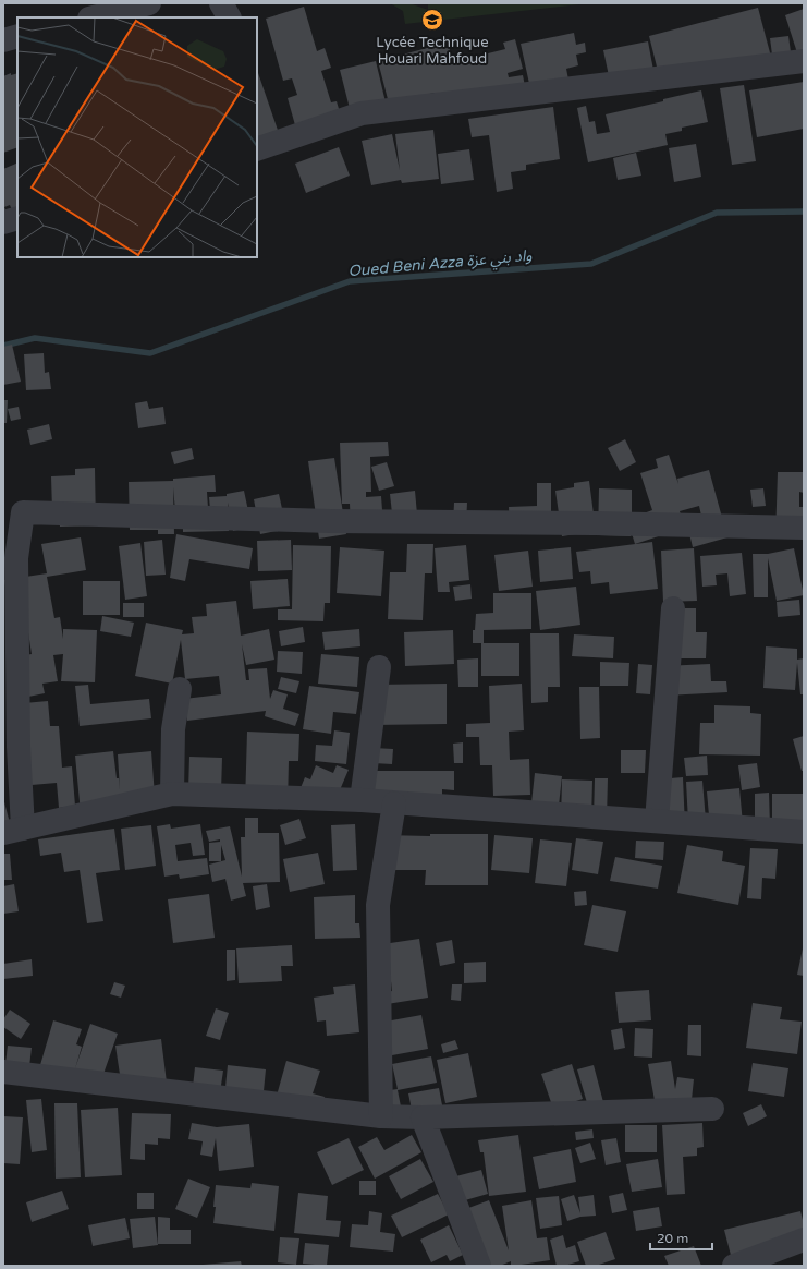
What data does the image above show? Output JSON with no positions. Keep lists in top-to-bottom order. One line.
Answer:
{"water":["Oued Beni Azza واد بني عزة"],"places":{"school or university":["Lycée Technique Houari Mahfoud"]},"scale_bar":"20 m"}
